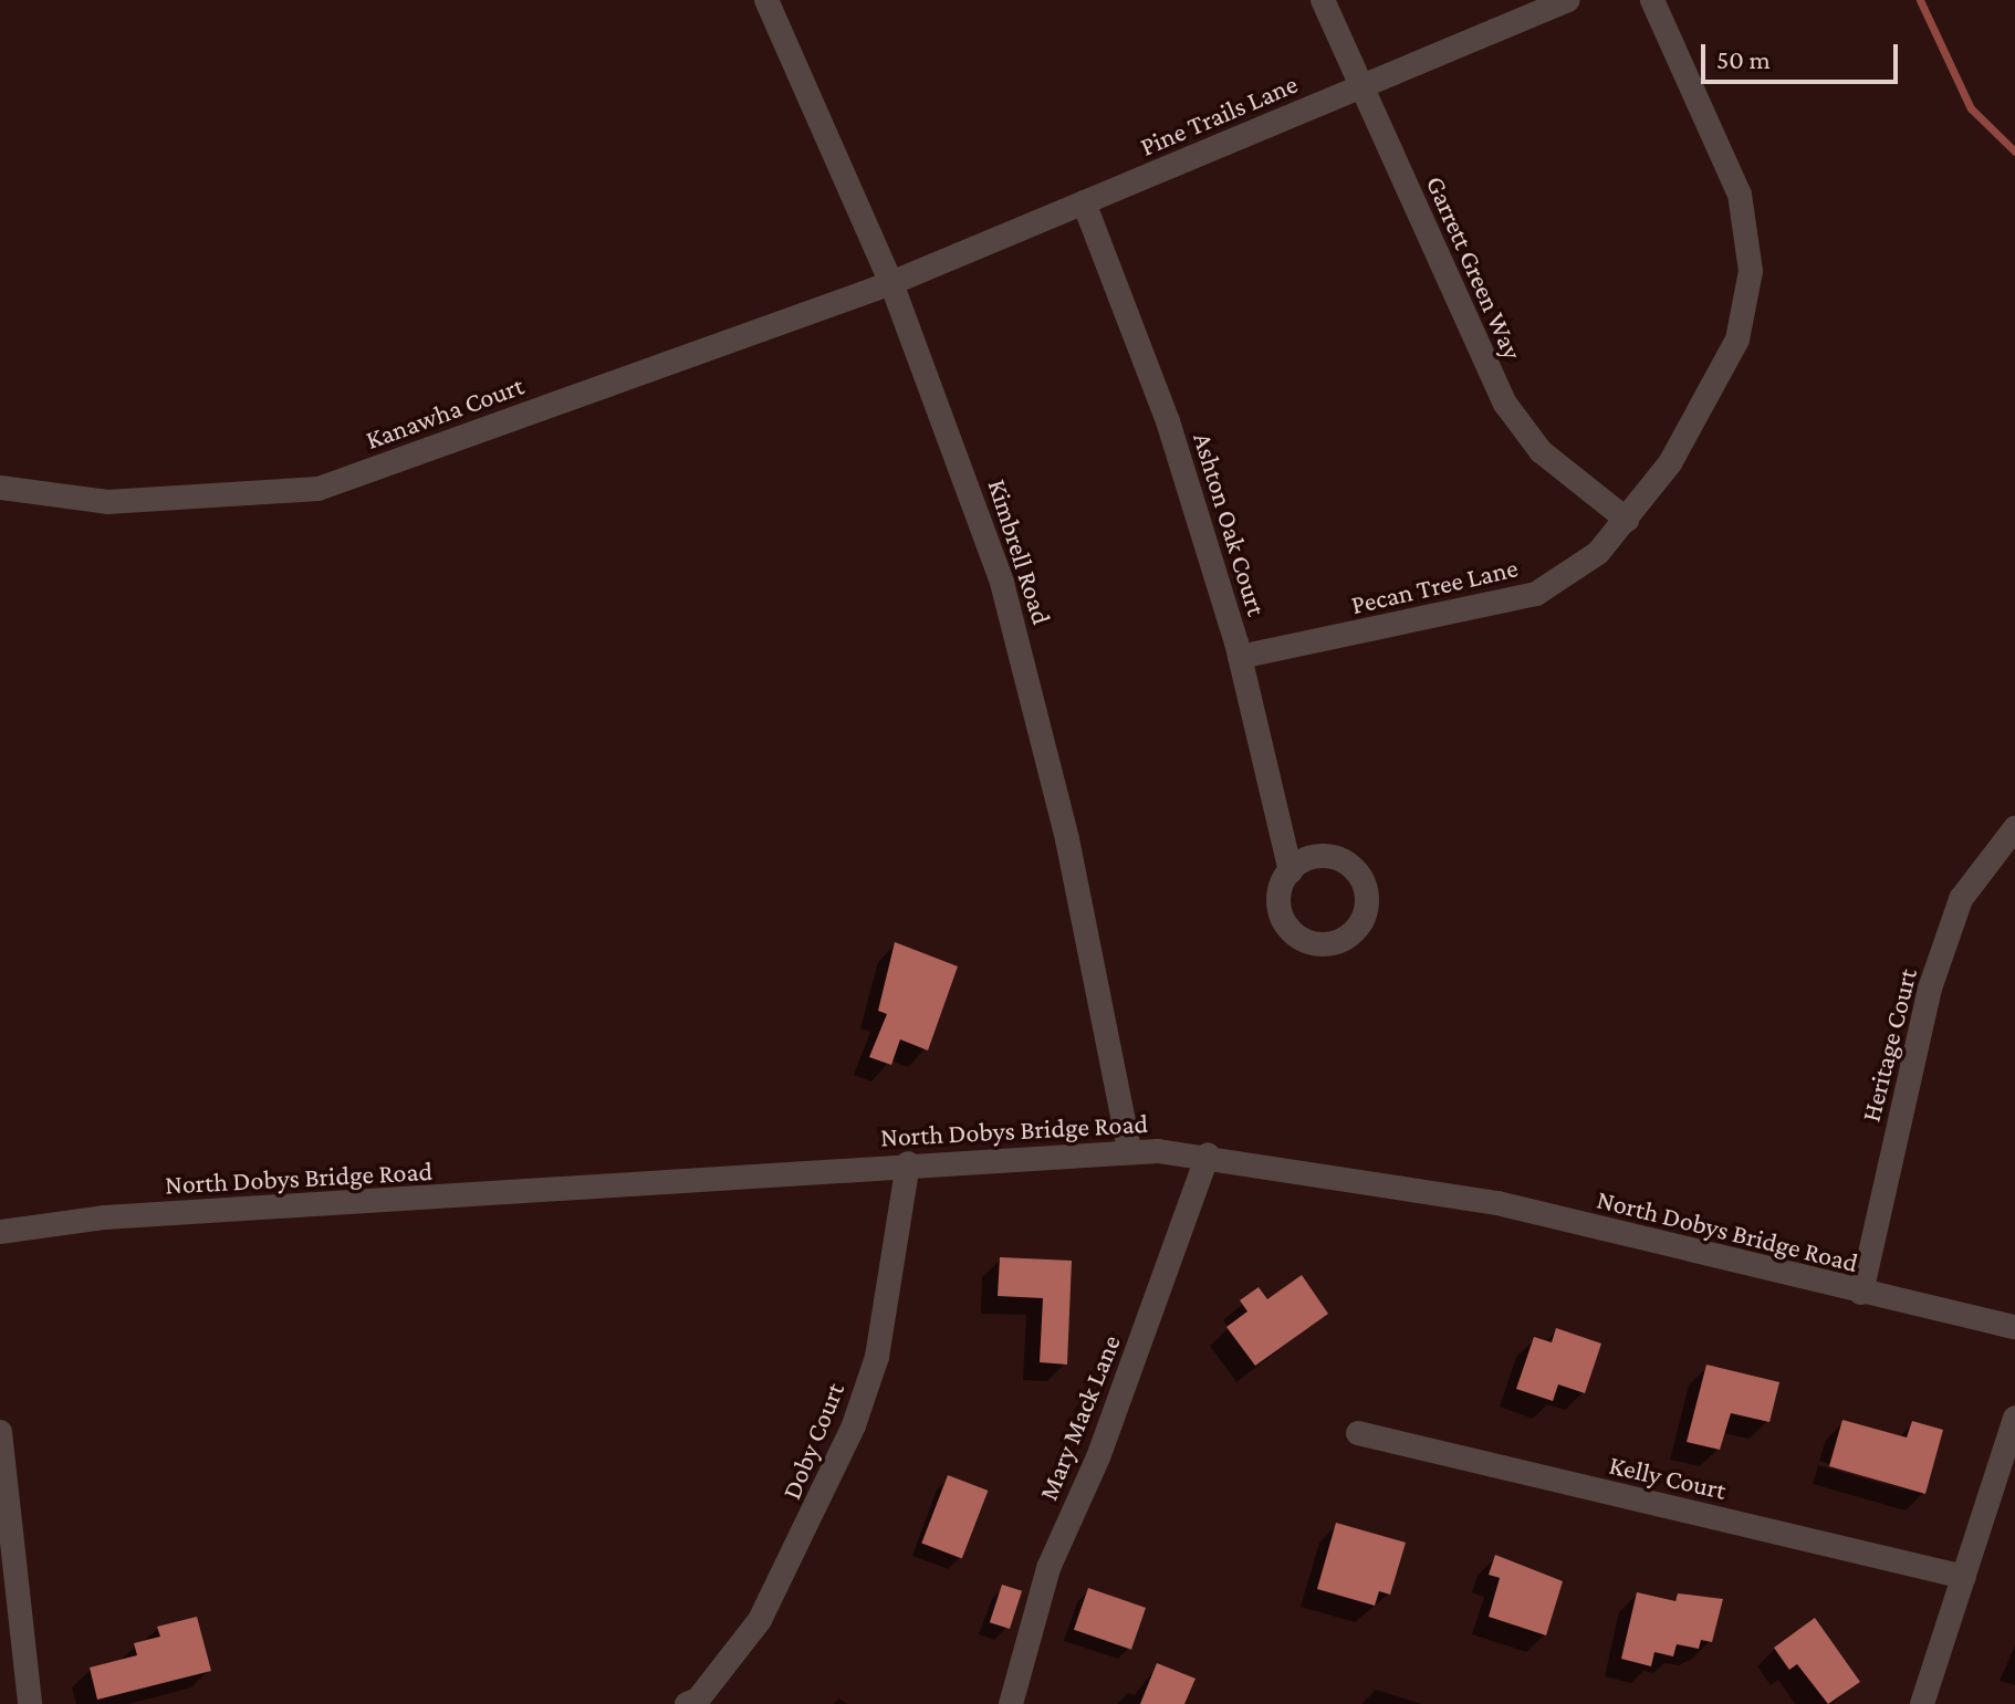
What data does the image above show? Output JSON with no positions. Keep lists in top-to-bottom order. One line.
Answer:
{"streets":{"street":["Pine Trails Lane","Garrett Green Way","Kanawha Court","Ashton Oak Court","Kimbrell Road","Pecan Tree Lane","Heritage Court","North Dobys Bridge Road","Mary Mack Lane","Doby Court","Kelly Court"]},"crossings":[["Pine Trails Lane","Garrett Green Way"],["Pine Trails Lane","Kanawha Court"],["Pine Trails Lane","Ashton Oak Court"],["Pine Trails Lane","Kimbrell Road"],["Garrett Green Way","Pecan Tree Lane"],["Kanawha Court","Kimbrell Road"],["Ashton Oak Court","Pecan Tree Lane"],["Kimbrell Road","North Dobys Bridge Road"],["Heritage Court","North Dobys Bridge Road"],["North Dobys Bridge Road","Mary Mack Lane"],["North Dobys Bridge Road","Doby Court"]],"scale_bar":"50 m"}
